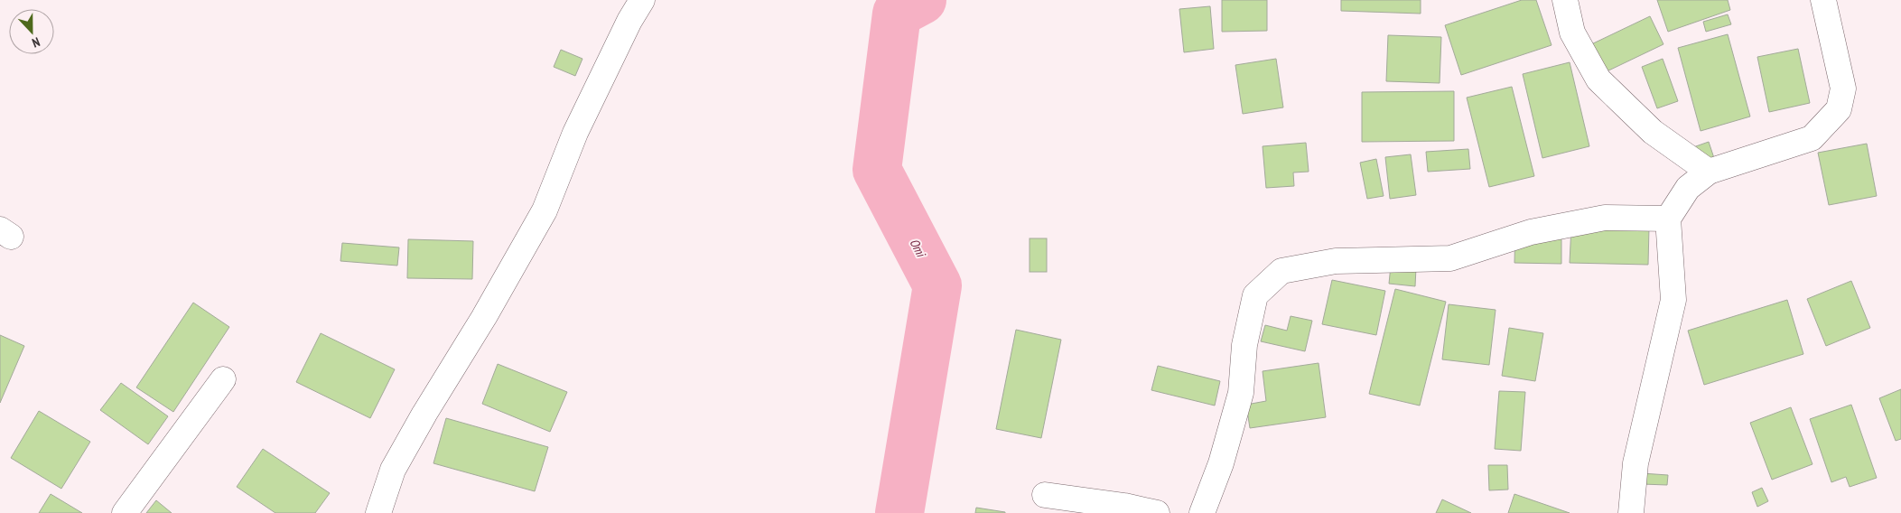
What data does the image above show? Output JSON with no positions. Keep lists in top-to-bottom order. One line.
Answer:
{"water":["Omi"],"north":"bottom"}
